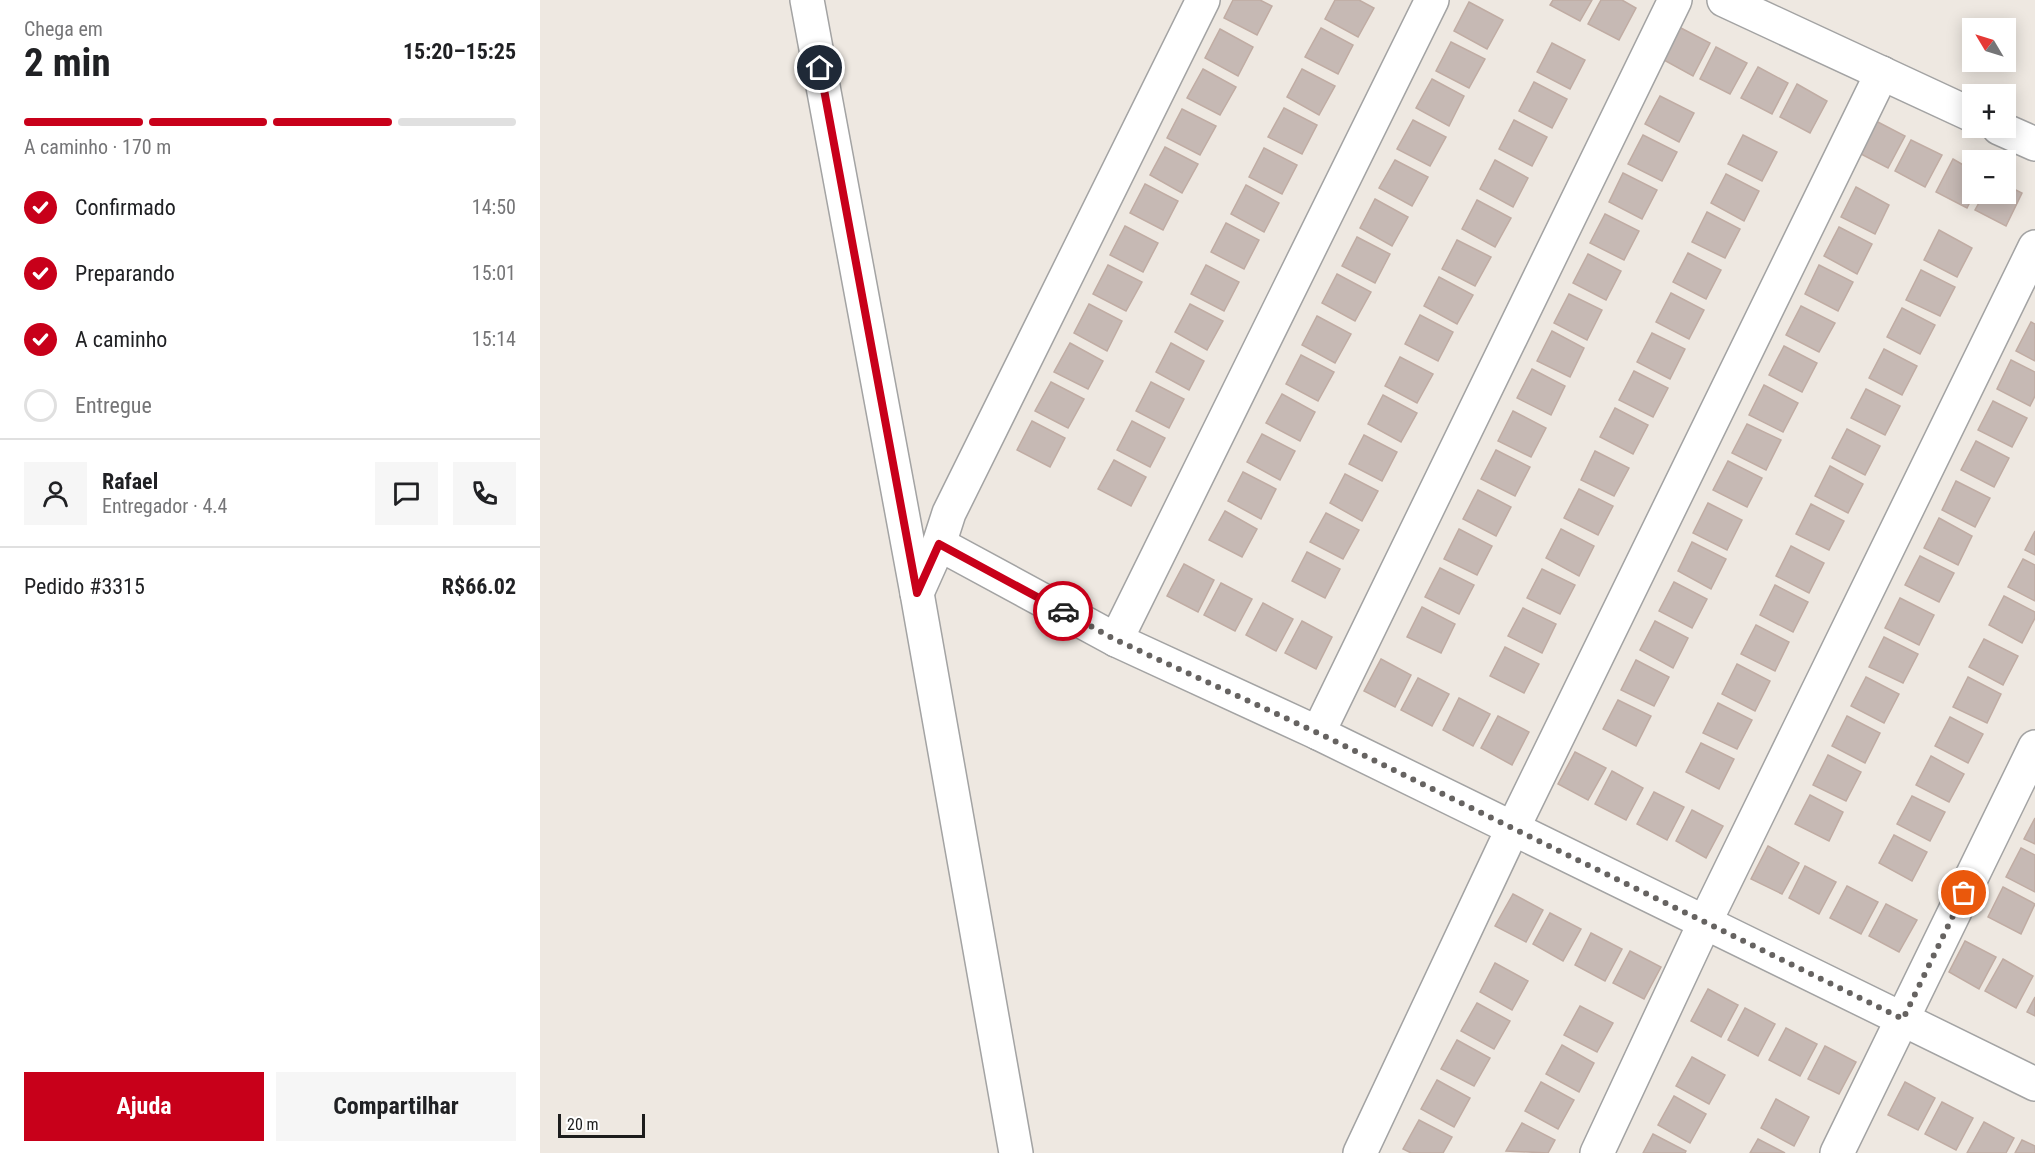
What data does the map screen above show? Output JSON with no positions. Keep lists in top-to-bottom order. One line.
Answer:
{"scale_bar":"20 m","north":"top left","page":{"heading":["2 min","Chega em","15:20–15:25"],"panel":["Rafael","Entregador · 4.4","Pedido #3315","R$66.02"],"map_buttons":["+","−"],"bar":"A caminho · 170 m","list":[["Confirmado","14:50"],["Preparando","15:01"],["A caminho","15:14"],"Entregue"],"buttons":["Ajuda","Compartilhar"],"scale":"20 m"}}
